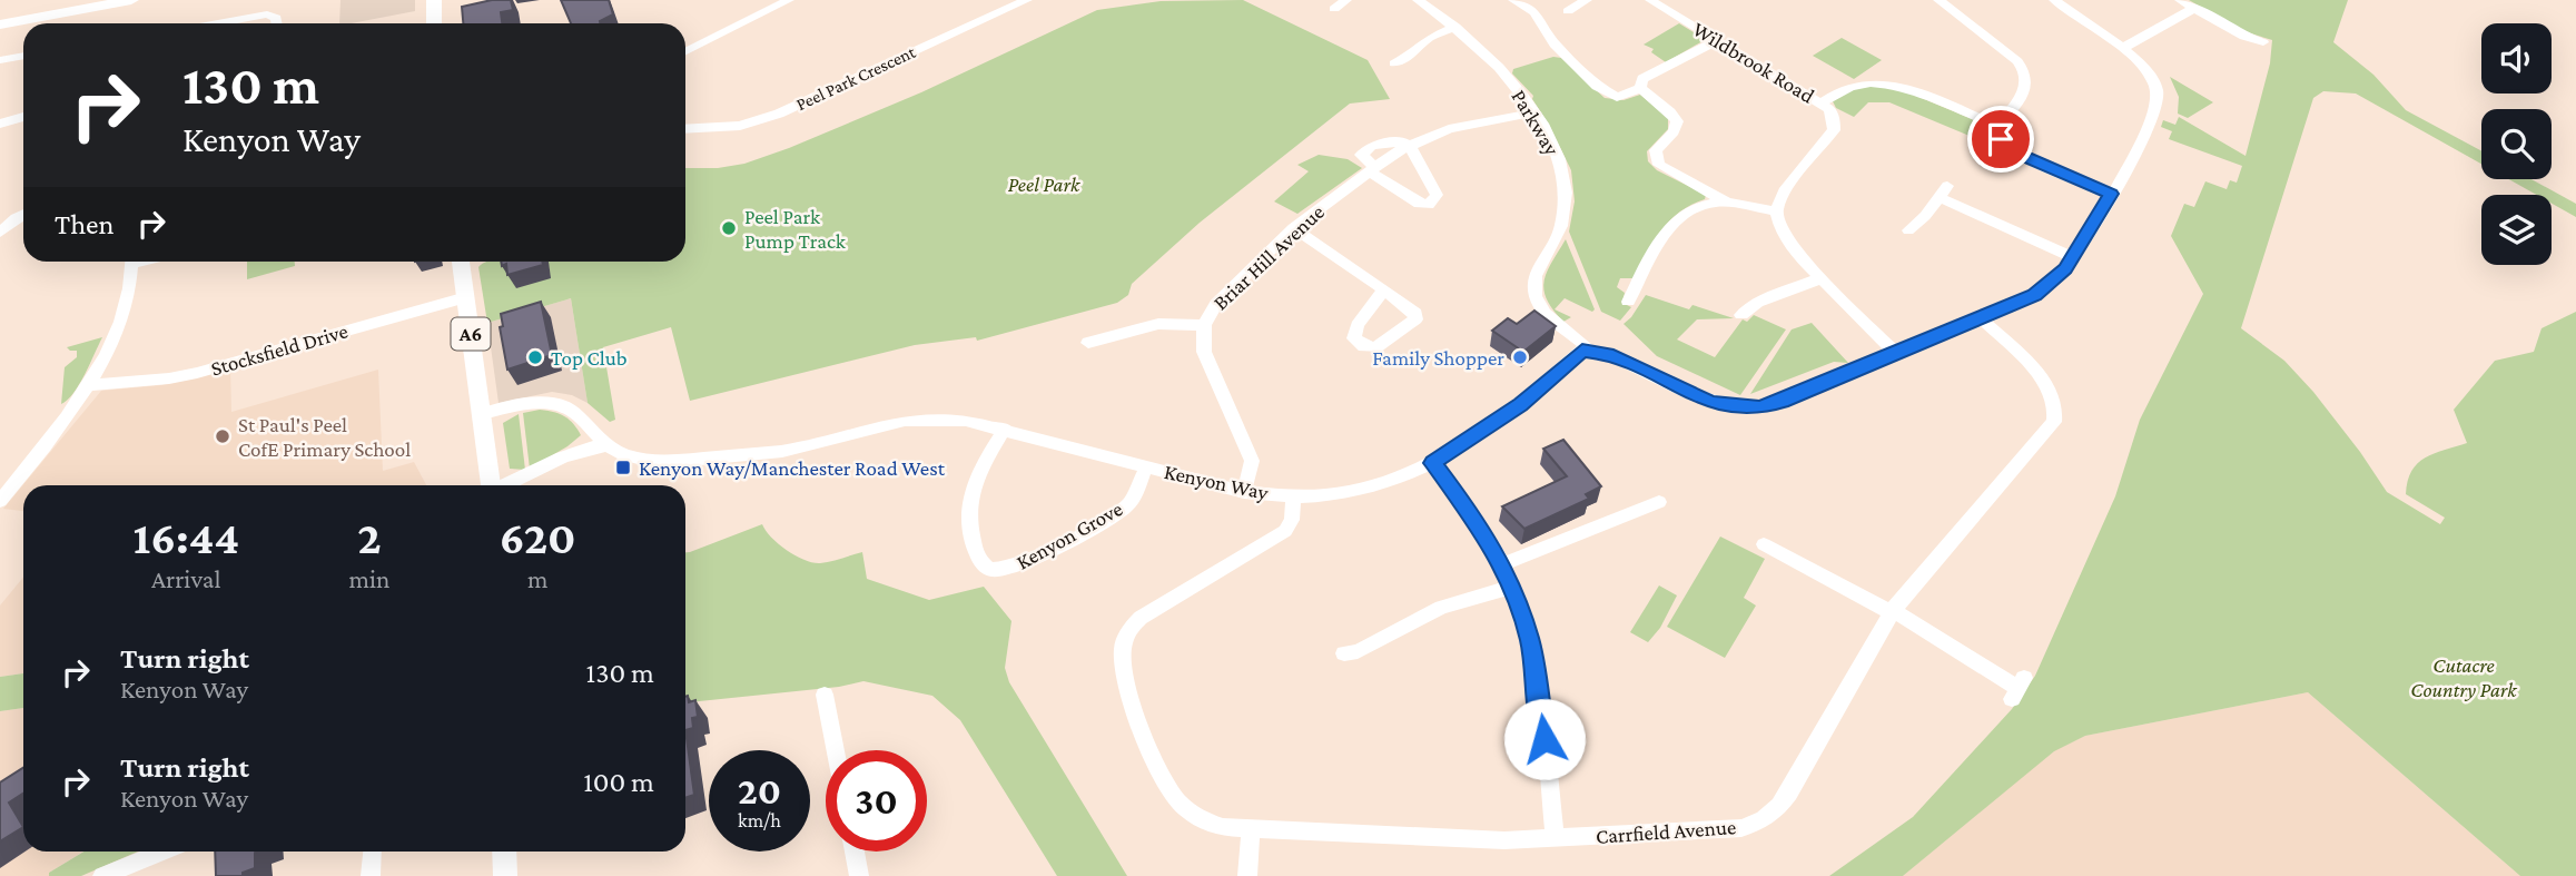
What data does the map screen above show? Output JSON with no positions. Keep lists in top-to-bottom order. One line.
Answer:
{"streets":{"main road":["A6"],"street":["Wildbrook Road","Peel Park Crescent","Parkway","Briar Hill Avenue","Stocksfield Drive","Kenyon Way","Kenyon Grove","Carrfield Avenue"]},"crossings":[["Parkway","Briar Hill Avenue"],["Parkway","Kenyon Way"],["Briar Hill Avenue","Kenyon Way"],["A6","Stocksfield Drive"],["A6","Kenyon Way"],["Kenyon Way","Kenyon Grove"],["Kenyon Way","Carrfield Avenue"]],"parks":["Peel Park","Cutacre Country Park"],"places":{"other":["Peel Park Pump Track","Top Club","Family Shopper","St Paul's Peel CofE Primary School"],"transit":["Kenyon Way/Manchester Road West"]},"page":{"turn":["130 m","Kenyon Way"],"then":"Then","eta":["16:44","Arrival","2","min","620","m"],"list":[{"name":"Turn right","note":"Kenyon Way","value":"130 m"},{"name":"Turn right","note":"Kenyon Way","value":"100 m"}],"speed":"20 km/h","limit":"30"}}
